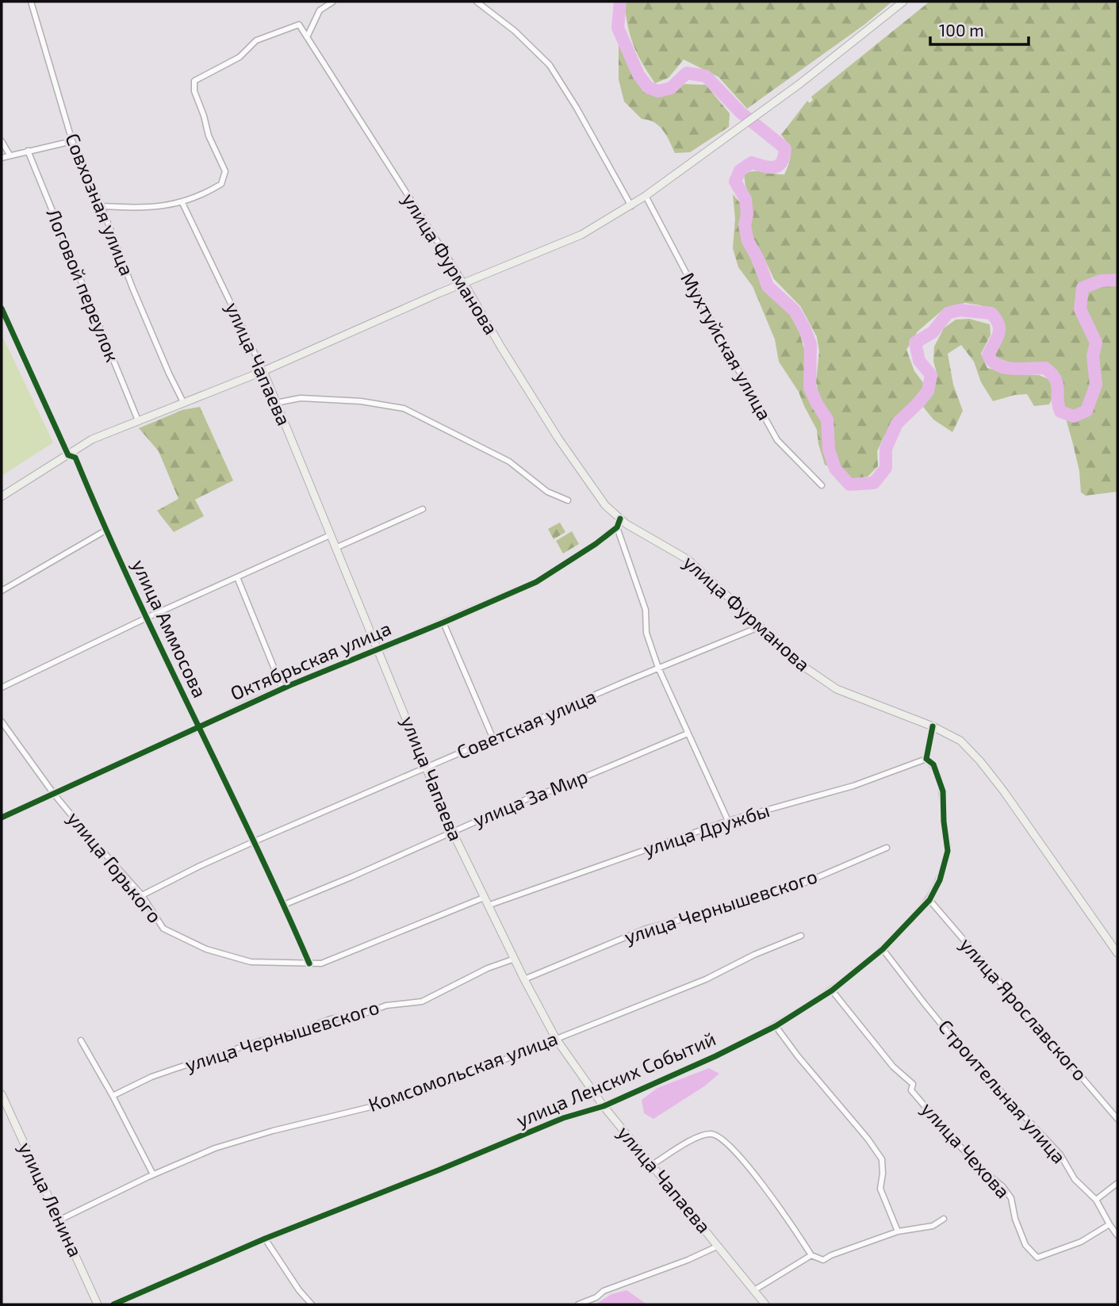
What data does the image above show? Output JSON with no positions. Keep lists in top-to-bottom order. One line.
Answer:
{"streets":{"main road":["улица Фурманова","улица Чапаева","улица Ленина"],"street":["Совхозная улица","Логовой переулок","Мухтуйская улица","улица Аммосова","Октябрьская улица","Советская улица","улица За Мир","улица Дружбы","улица Горького","улица Чернышевского","улица Ярославского","Комсомольская улица","улица Ленских Событий","Строительная улица","улица Чехова"]},"crossings":[["улица Фурманова","улица Чапаева"],["улица Фурманова","Октябрьская улица"],["улица Фурманова","Советская улица"],["улица Чапаева","Октябрьская улица"],["улица Чапаева","Советская улица"],["улица Чапаева","улица За Мир"],["улица Чапаева","улица Дружбы"],["улица Чапаева","улица Горького"],["улица Чапаева","улица Чернышевского"],["улица Чапаева","Комсомольская улица"],["улица Чапаева","улица Ленских Событий"],["улица Аммосова","Октябрьская улица"],["улица Аммосова","Советская улица"],["улица Аммосова","улица За Мир"],["улица Аммосова","улица Горького"],["Октябрьская улица","улица Горького"],["Советская улица","улица Горького"],["улица Дружбы","улица Ленских Событий"],["улица Ярославского","улица Ленских Событий"],["Комсомольская улица","улица Ленина"],["улица Ленских Событий","Строительная улица"],["улица Ленских Событий","улица Чехова"],["Строительная улица","улица Чехова"]],"scale_bar":"100 m"}
